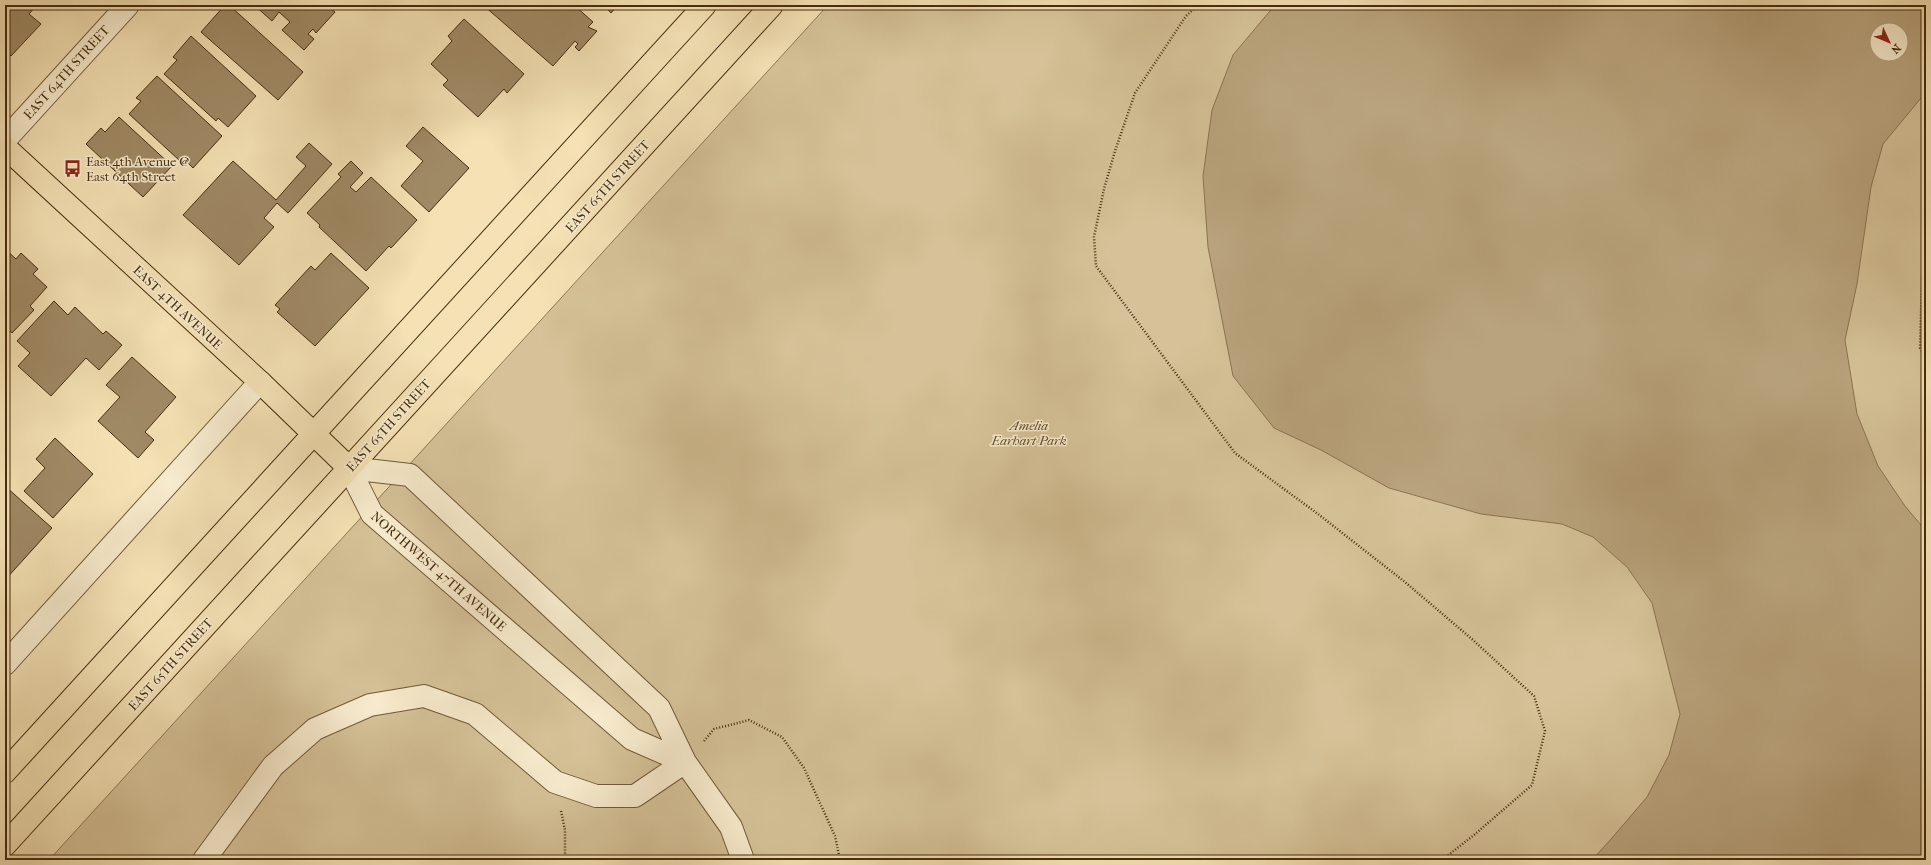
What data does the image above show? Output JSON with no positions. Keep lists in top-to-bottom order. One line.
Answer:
{"streets":{"main road":["EAST 65TH STREET","EAST 4TH AVENUE"],"street":["EAST 64TH STREET","NORTHWEST 47TH AVENUE"]},"crossings":[["EAST 65TH STREET","EAST 4TH AVENUE"],["EAST 65TH STREET","NORTHWEST 47TH AVENUE"],["EAST 4TH AVENUE","NORTHWEST 47TH AVENUE"]],"parks":["Amelia Earhart Park"],"places":{"bus stop":["East 4th Avenue @ East 64th Street"]},"north":"bottom right"}
